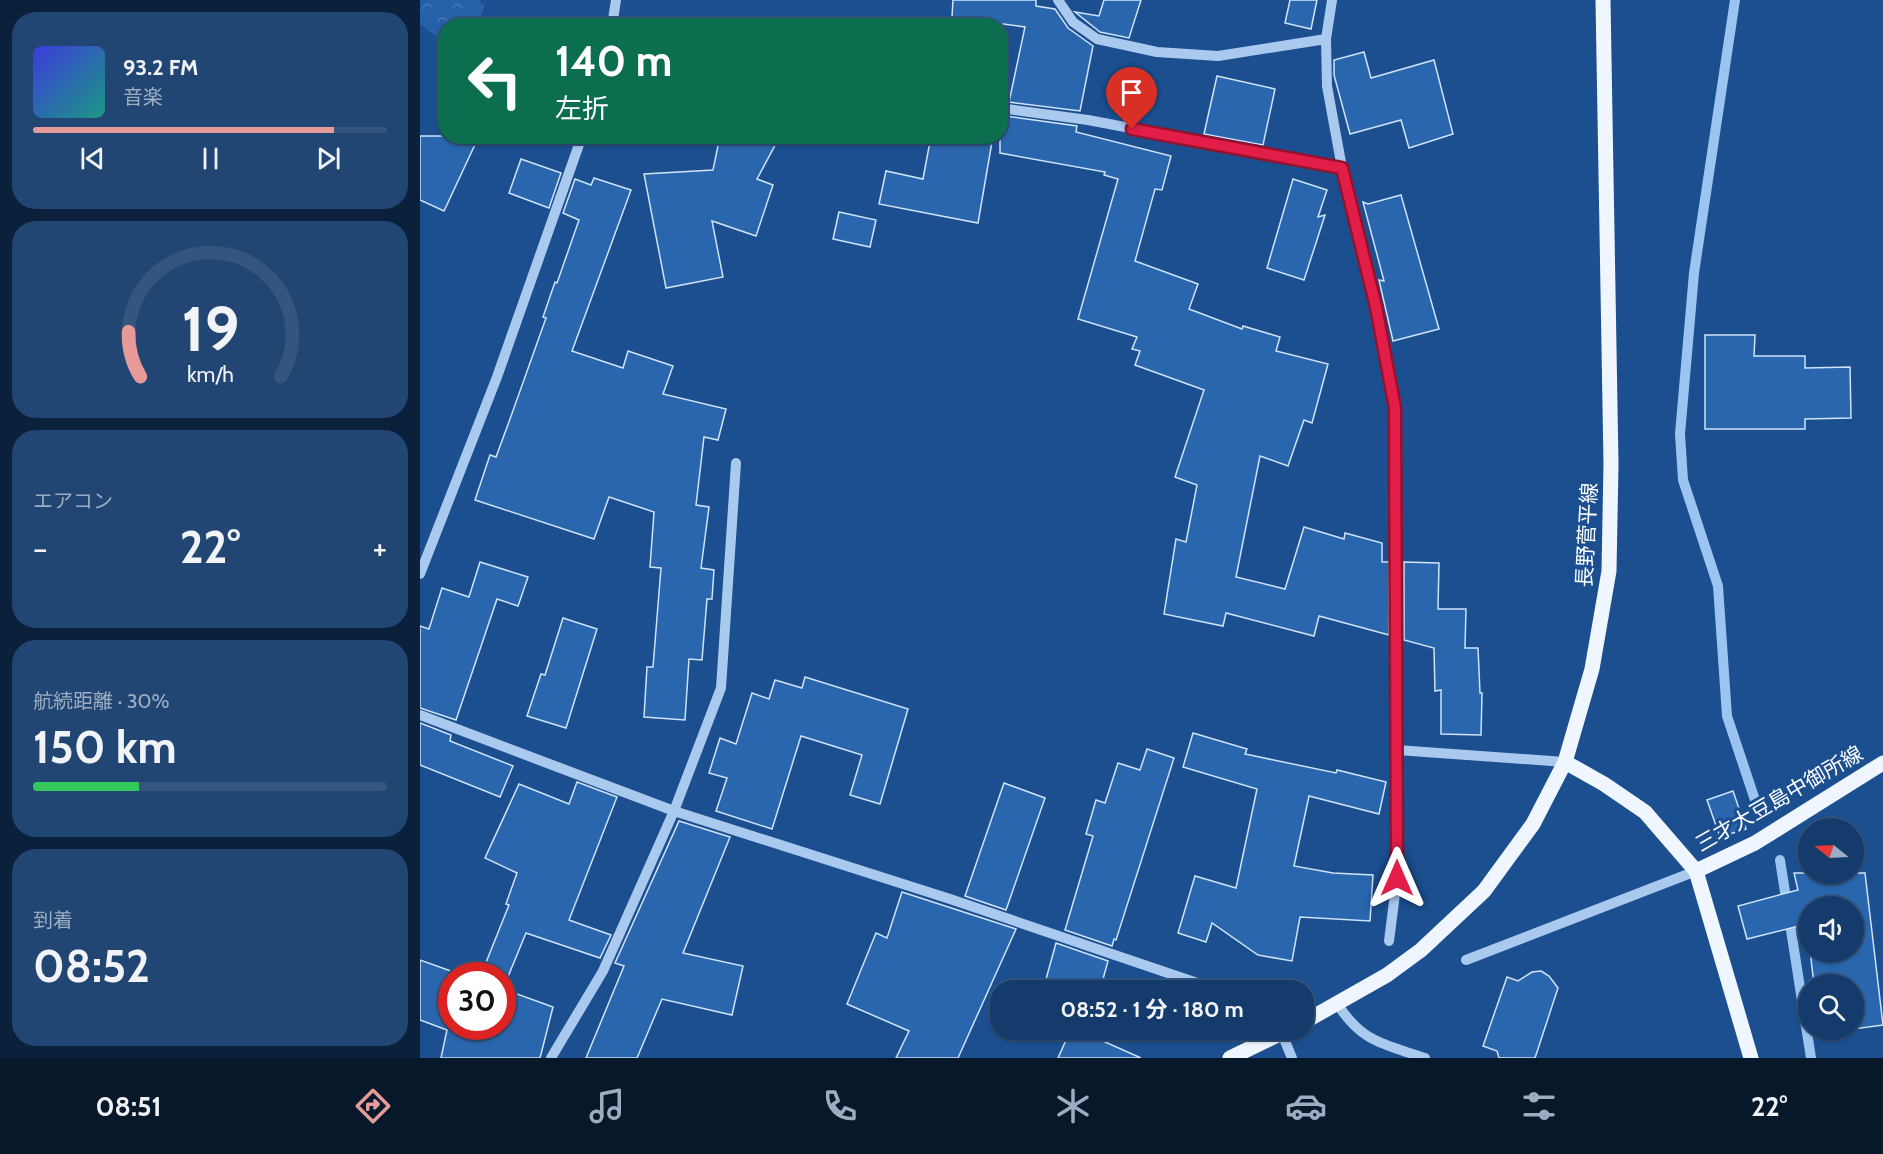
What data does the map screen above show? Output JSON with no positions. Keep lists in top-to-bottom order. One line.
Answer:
{"streets":{"main road":["長野菅平線","三才大豆島中御所線"]},"crossings":[["長野菅平線","三才大豆島中御所線"]],"north":"left","page":{"turn":["140 m","左折"],"song":["93.2 FM","音楽"],"tile":["エアコン",["航続距離 · 30%","150 km"],["到着","08:52"]],"heat":["−","22°","+"],"limit":"30","trip":"08:52 · 1 分 · 180 m","tabs":["08:51","22°"],"gauge":["19","km/h"]}}
